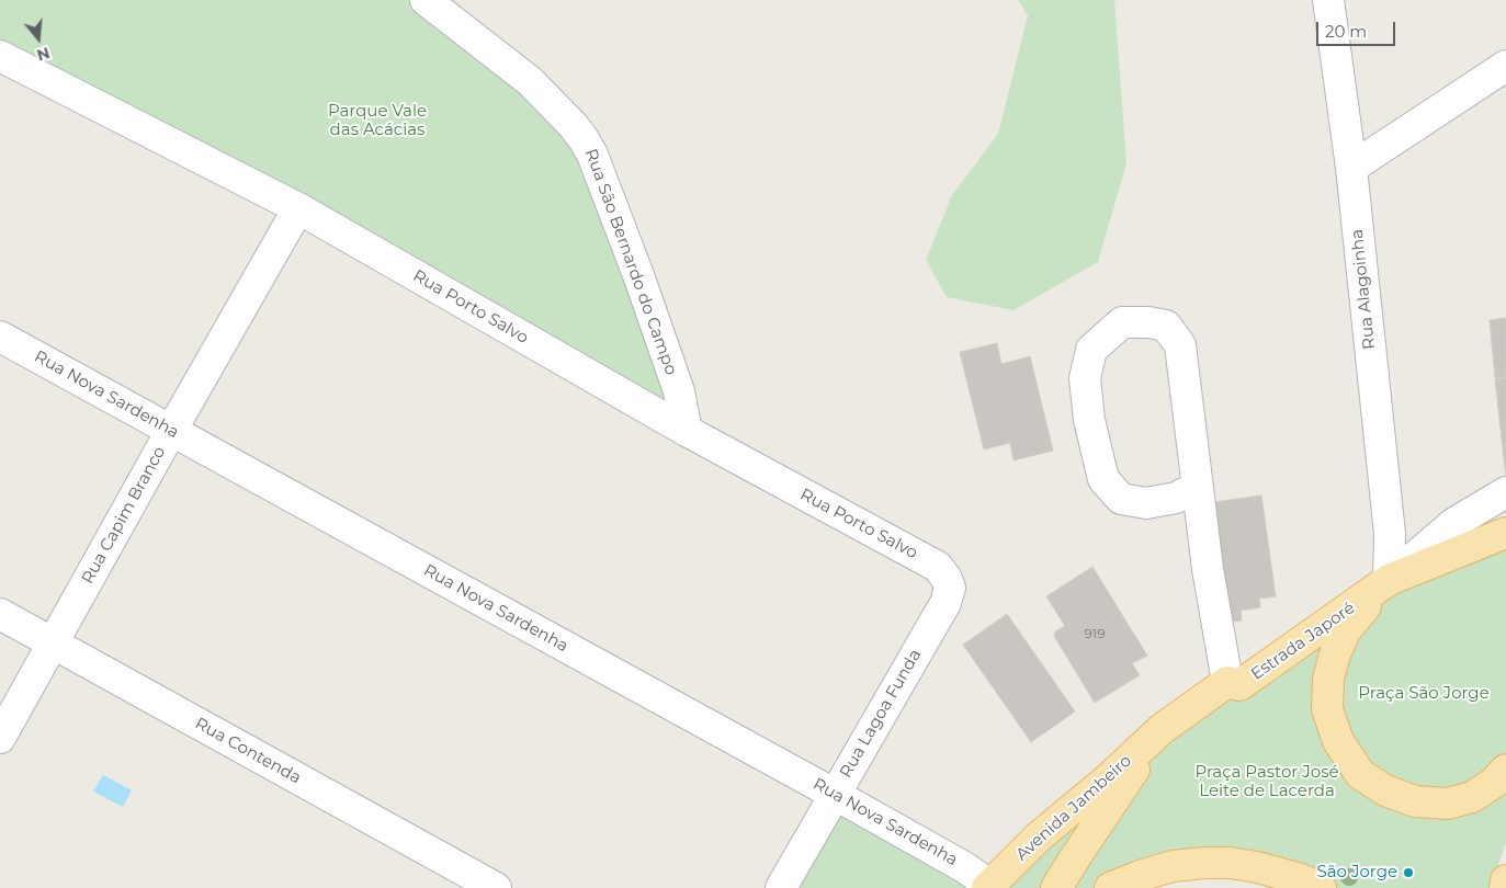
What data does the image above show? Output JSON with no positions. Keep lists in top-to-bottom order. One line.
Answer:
{"streets":{"main road":["Estrada Japoré","Avenida Jambeiro"],"street":["Rua São Bernardo do Campo","Rua Alagoinha","Rua Porto Salvo","Rua Nova Sardenha","Rua Capim Branco","Rua Lagoa Funda","Rua Contenda"]},"crossings":[["Rua São Bernardo do Campo","Rua Porto Salvo"],["Rua Alagoinha","Estrada Japoré"],["Rua Porto Salvo","Rua Capim Branco"],["Rua Porto Salvo","Rua Lagoa Funda"],["Rua Nova Sardenha","Rua Capim Branco"],["Rua Nova Sardenha","Rua Lagoa Funda"],["Rua Nova Sardenha","Avenida Jambeiro"],["Rua Capim Branco","Rua Contenda"],["Estrada Japoré","Avenida Jambeiro"]],"parks":["Parque Vale das Acácias","Praça São Jorge","Praça Pastor José Leite de Lacerda"],"places":["São Jorge"],"house_numbers":["919"],"scale_bar":"20 m","north":"bottom"}
